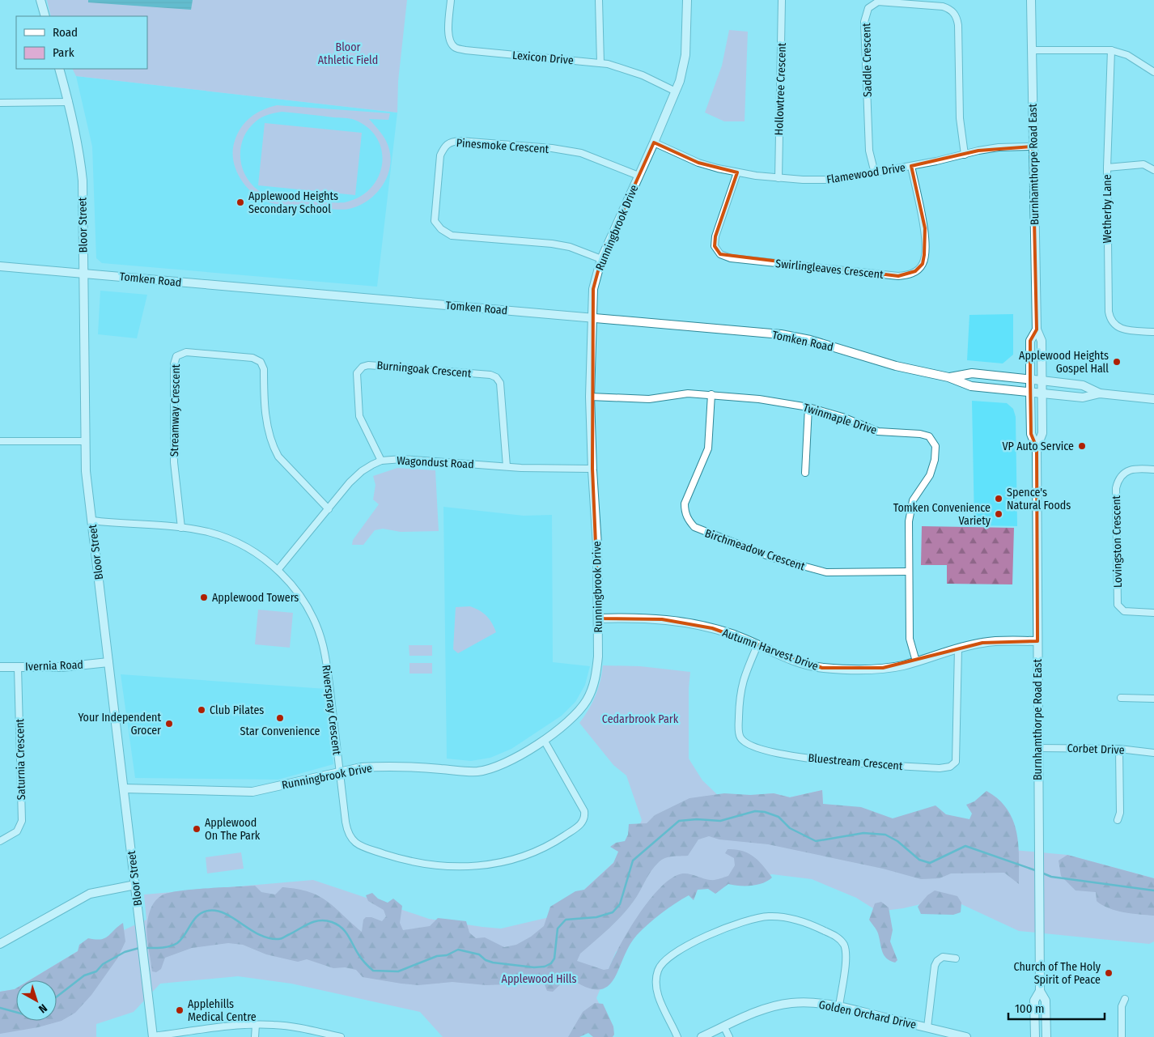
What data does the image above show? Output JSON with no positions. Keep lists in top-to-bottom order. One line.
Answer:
{"streets":{"street":["Lexicon Drive","Saddle Crescent","Hollowtree Crescent","Pinesmoke Crescent","Burnhamthorpe Road East","Flamewood Drive","Wetherby Lane","Bloor Street","Runningbrook Drive","Swirlingleaves Crescent","Tomken Road","Burningoak Crescent","Streamway Crescent","Twinmaple Drive","Wagondust Road","Lovingston Crescent","Birchmeadow Crescent","Autumn Harvest Drive","Ivernia Road","Riverspray Crescent","Corbet Drive","Saturnia Crescent","Bluestream Crescent","Golden Orchard Drive"]},"crossings":[["Lexicon Drive","Runningbrook Drive"],["Saddle Crescent","Flamewood Drive"],["Hollowtree Crescent","Flamewood Drive"],["Pinesmoke Crescent","Runningbrook Drive"],["Burnhamthorpe Road East","Flamewood Drive"],["Burnhamthorpe Road East","Tomken Road"],["Burnhamthorpe Road East","Autumn Harvest Drive"],["Burnhamthorpe Road East","Corbet Drive"],["Flamewood Drive","Runningbrook Drive"],["Flamewood Drive","Swirlingleaves Crescent"],["Bloor Street","Runningbrook Drive"],["Bloor Street","Tomken Road"],["Bloor Street","Ivernia Road"],["Bloor Street","Riverspray Crescent"],["Runningbrook Drive","Tomken Road"],["Runningbrook Drive","Twinmaple Drive"],["Runningbrook Drive","Wagondust Road"],["Runningbrook Drive","Autumn Harvest Drive"],["Runningbrook Drive","Riverspray Crescent"],["Burningoak Crescent","Wagondust Road"],["Streamway Crescent","Wagondust Road"],["Streamway Crescent","Riverspray Crescent"],["Twinmaple Drive","Birchmeadow Crescent"],["Twinmaple Drive","Autumn Harvest Drive"],["Wagondust Road","Riverspray Crescent"],["Autumn Harvest Drive","Bluestream Crescent"],["Ivernia Road","Saturnia Crescent"]],"parks":["Bloor Athletic Field","Cedarbrook Park","Applewood Hills"],"places":["Applewood Heights Secondary School","Applewood Heights Gospel Hall","VP Auto Service","Spence's Natural Foods","Tomken Convenience Variety","Applewood Towers","Club Pilates","Star Convenience","Your Independent Grocer","Applewood On The Park","Church of The Holy Spirit of Peace","Applehills Medical Centre"],"legend":["Road","Park"],"scale_bar":"100 m","north":"bottom right"}
